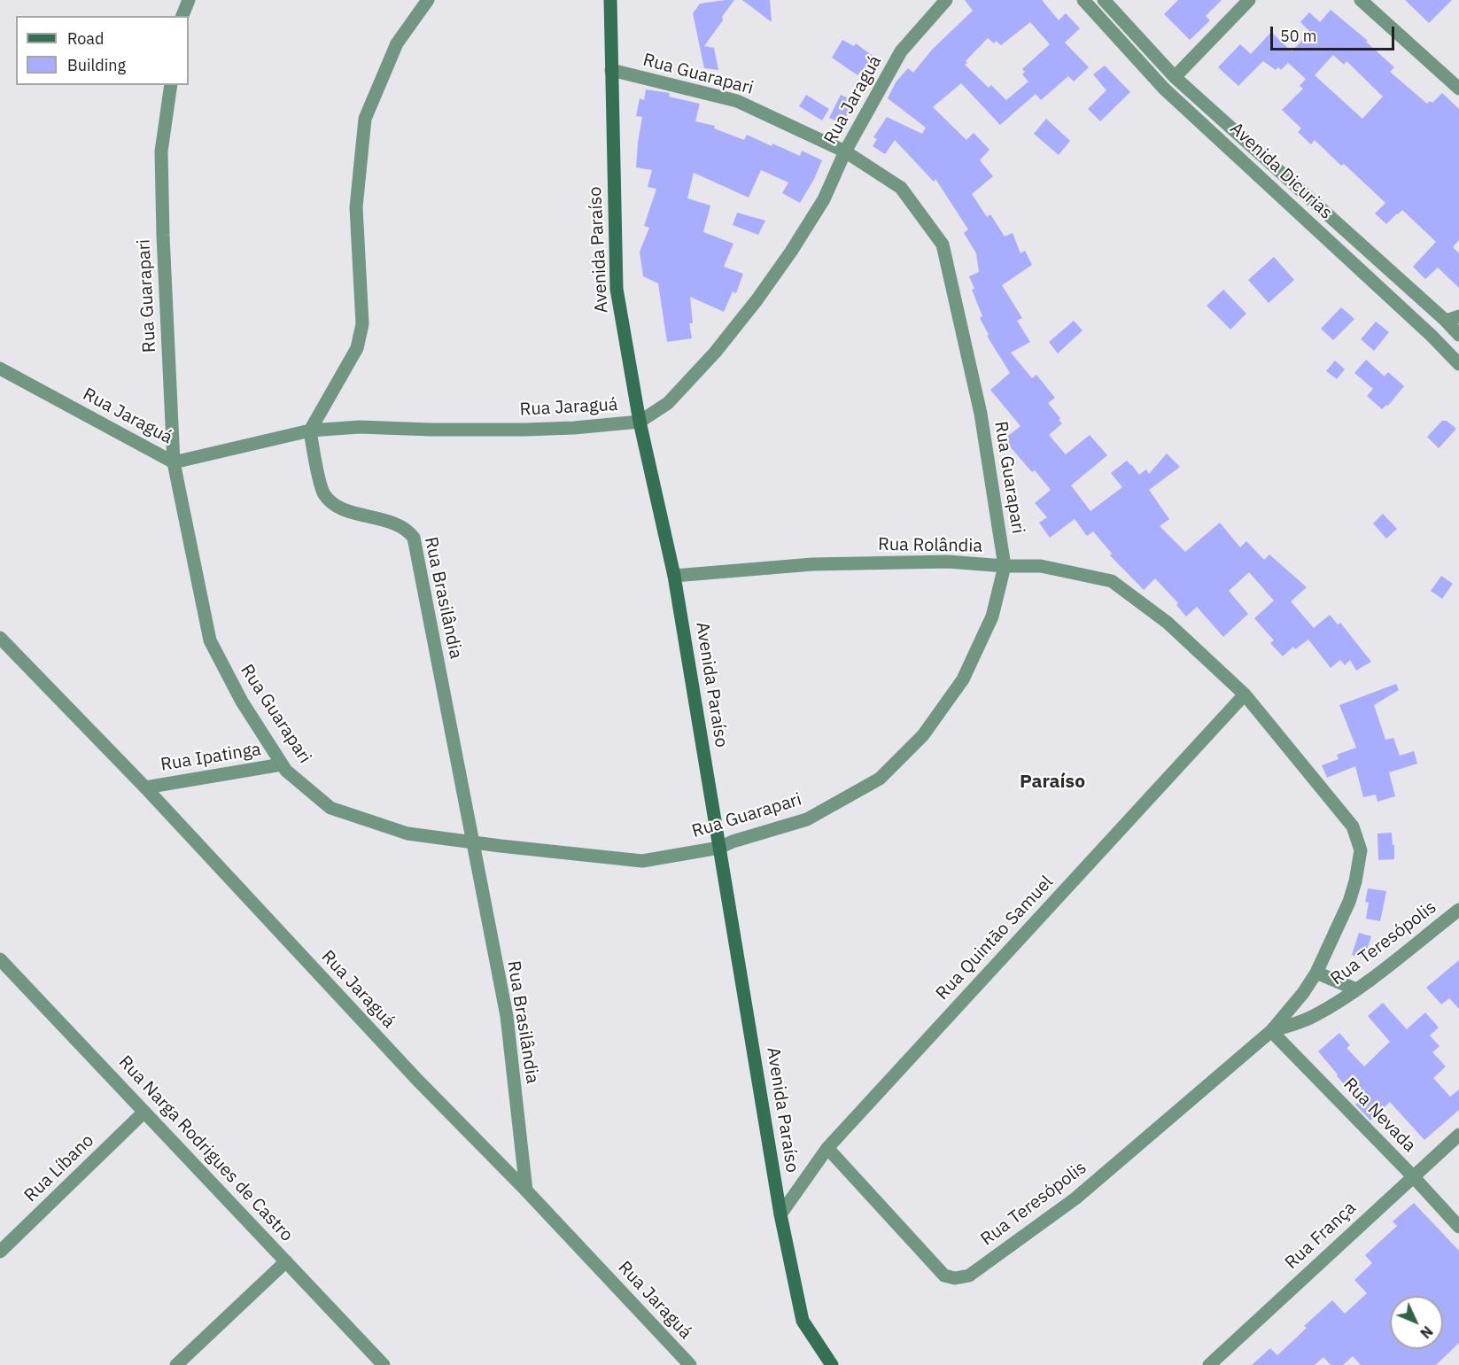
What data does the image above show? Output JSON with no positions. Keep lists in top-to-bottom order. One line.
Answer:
{"streets":{"main road":["Avenida Paraíso"],"street":["Rua Guarapari","Rua Jaraguá","Avenida Dicurias","Rua Rolândia","Rua Brasilândia","Rua Ipatinga","Rua Quintão Samuel","Rua Teresópolis","Rua Nevada","Rua Narga Rodrigues de Castro","Rua Líbano","Rua França"]},"crossings":[["Rua Guarapari","Rua Jaraguá"],["Rua Guarapari","Avenida Paraíso"],["Rua Guarapari","Rua Rolândia"],["Rua Guarapari","Rua Brasilândia"],["Rua Guarapari","Rua Ipatinga"],["Rua Jaraguá","Avenida Paraíso"],["Rua Jaraguá","Rua Brasilândia"],["Rua Jaraguá","Rua Ipatinga"],["Avenida Paraíso","Rua Rolândia"],["Avenida Paraíso","Rua Quintão Samuel"],["Rua Rolândia","Rua Quintão Samuel"],["Rua Rolândia","Rua Teresópolis"],["Rua Quintão Samuel","Rua Teresópolis"],["Rua Teresópolis","Rua Nevada"],["Rua Nevada","Rua França"],["Rua Narga Rodrigues de Castro","Rua Líbano"]],"districts":["Paraíso"],"legend":["Road","Building"],"scale_bar":"50 m","north":"bottom right"}
